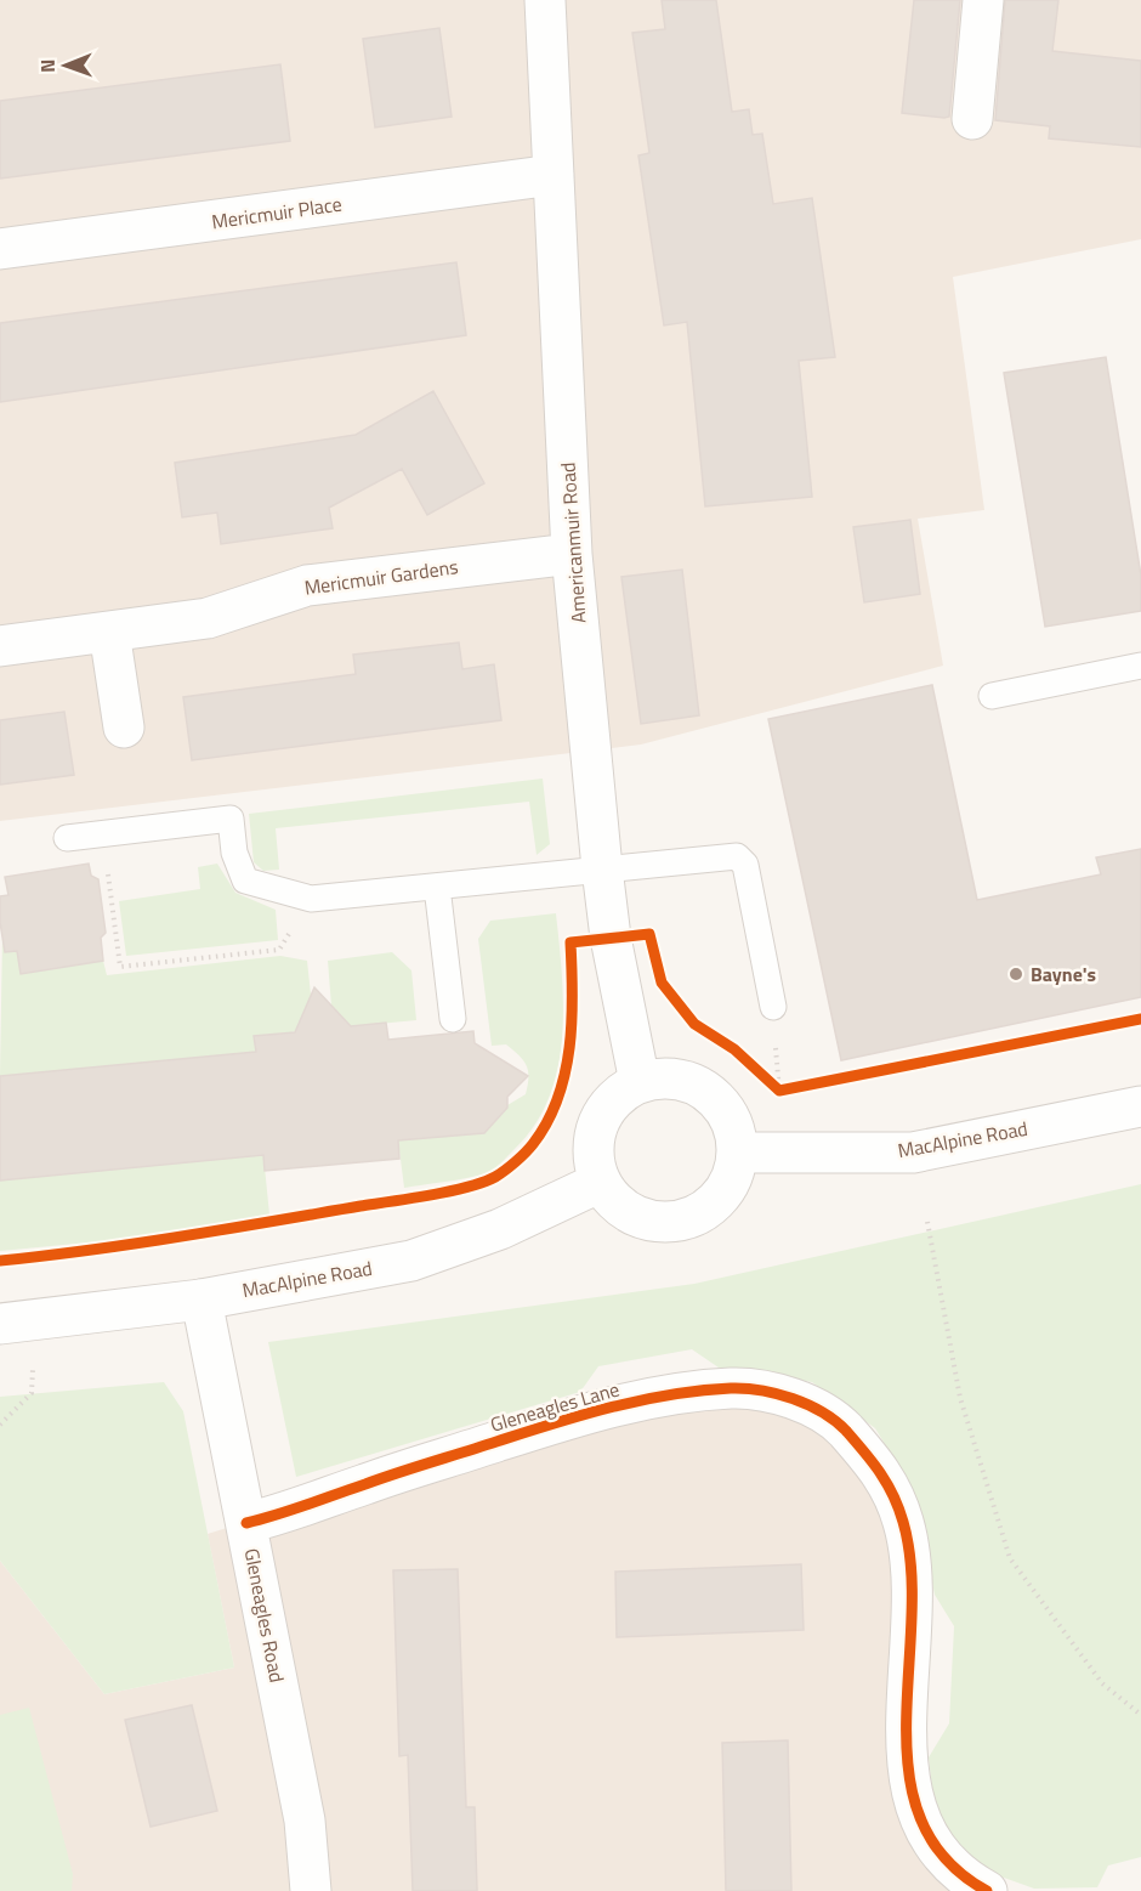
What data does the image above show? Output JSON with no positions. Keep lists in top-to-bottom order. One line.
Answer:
{"streets":{"street":["Mericmuir Place","Americanmuir Road","Mericmuir Gardens","MacAlpine Road","Gleneagles Lane","Gleneagles Road"]},"crossings":[["Mericmuir Place","Americanmuir Road"],["Americanmuir Road","Mericmuir Gardens"],["Americanmuir Road","MacAlpine Road"],["MacAlpine Road","Gleneagles Road"],["Gleneagles Lane","Gleneagles Road"]],"places":["Bayne's"],"north":"left"}
